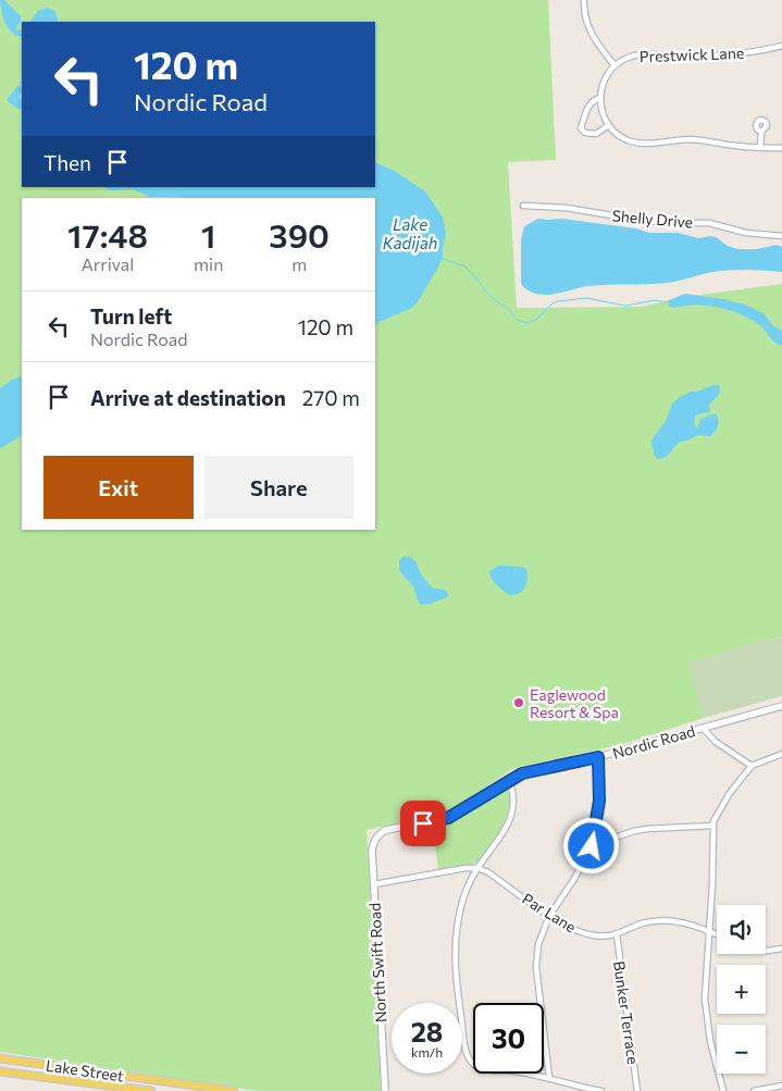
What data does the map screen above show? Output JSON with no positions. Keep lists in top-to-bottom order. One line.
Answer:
{"streets":{"main road":["Lake Street"],"street":["Prestwick Lane","Shelly Drive","Nordic Road","Par Lane","North Swift Road","Bunker Terrace"]},"crossings":[["Nordic Road","North Swift Road"],["Par Lane","Bunker Terrace"]],"water":["Lake Kadijah"],"places":["Eaglewood Resort & Spa"],"page":{"turn":["120 m","Nordic Road"],"then":"Then","eta":["17:48","Arrival","1","min","390","m"],"list":[{"name":"Turn left","note":"Nordic Road","value":"120 m"},{"name":"Arrive at destination","value":"270 m"}],"buttons":["Exit","Share"],"map_buttons":["+","−"],"speed":"28 km/h","limit":"30"}}
